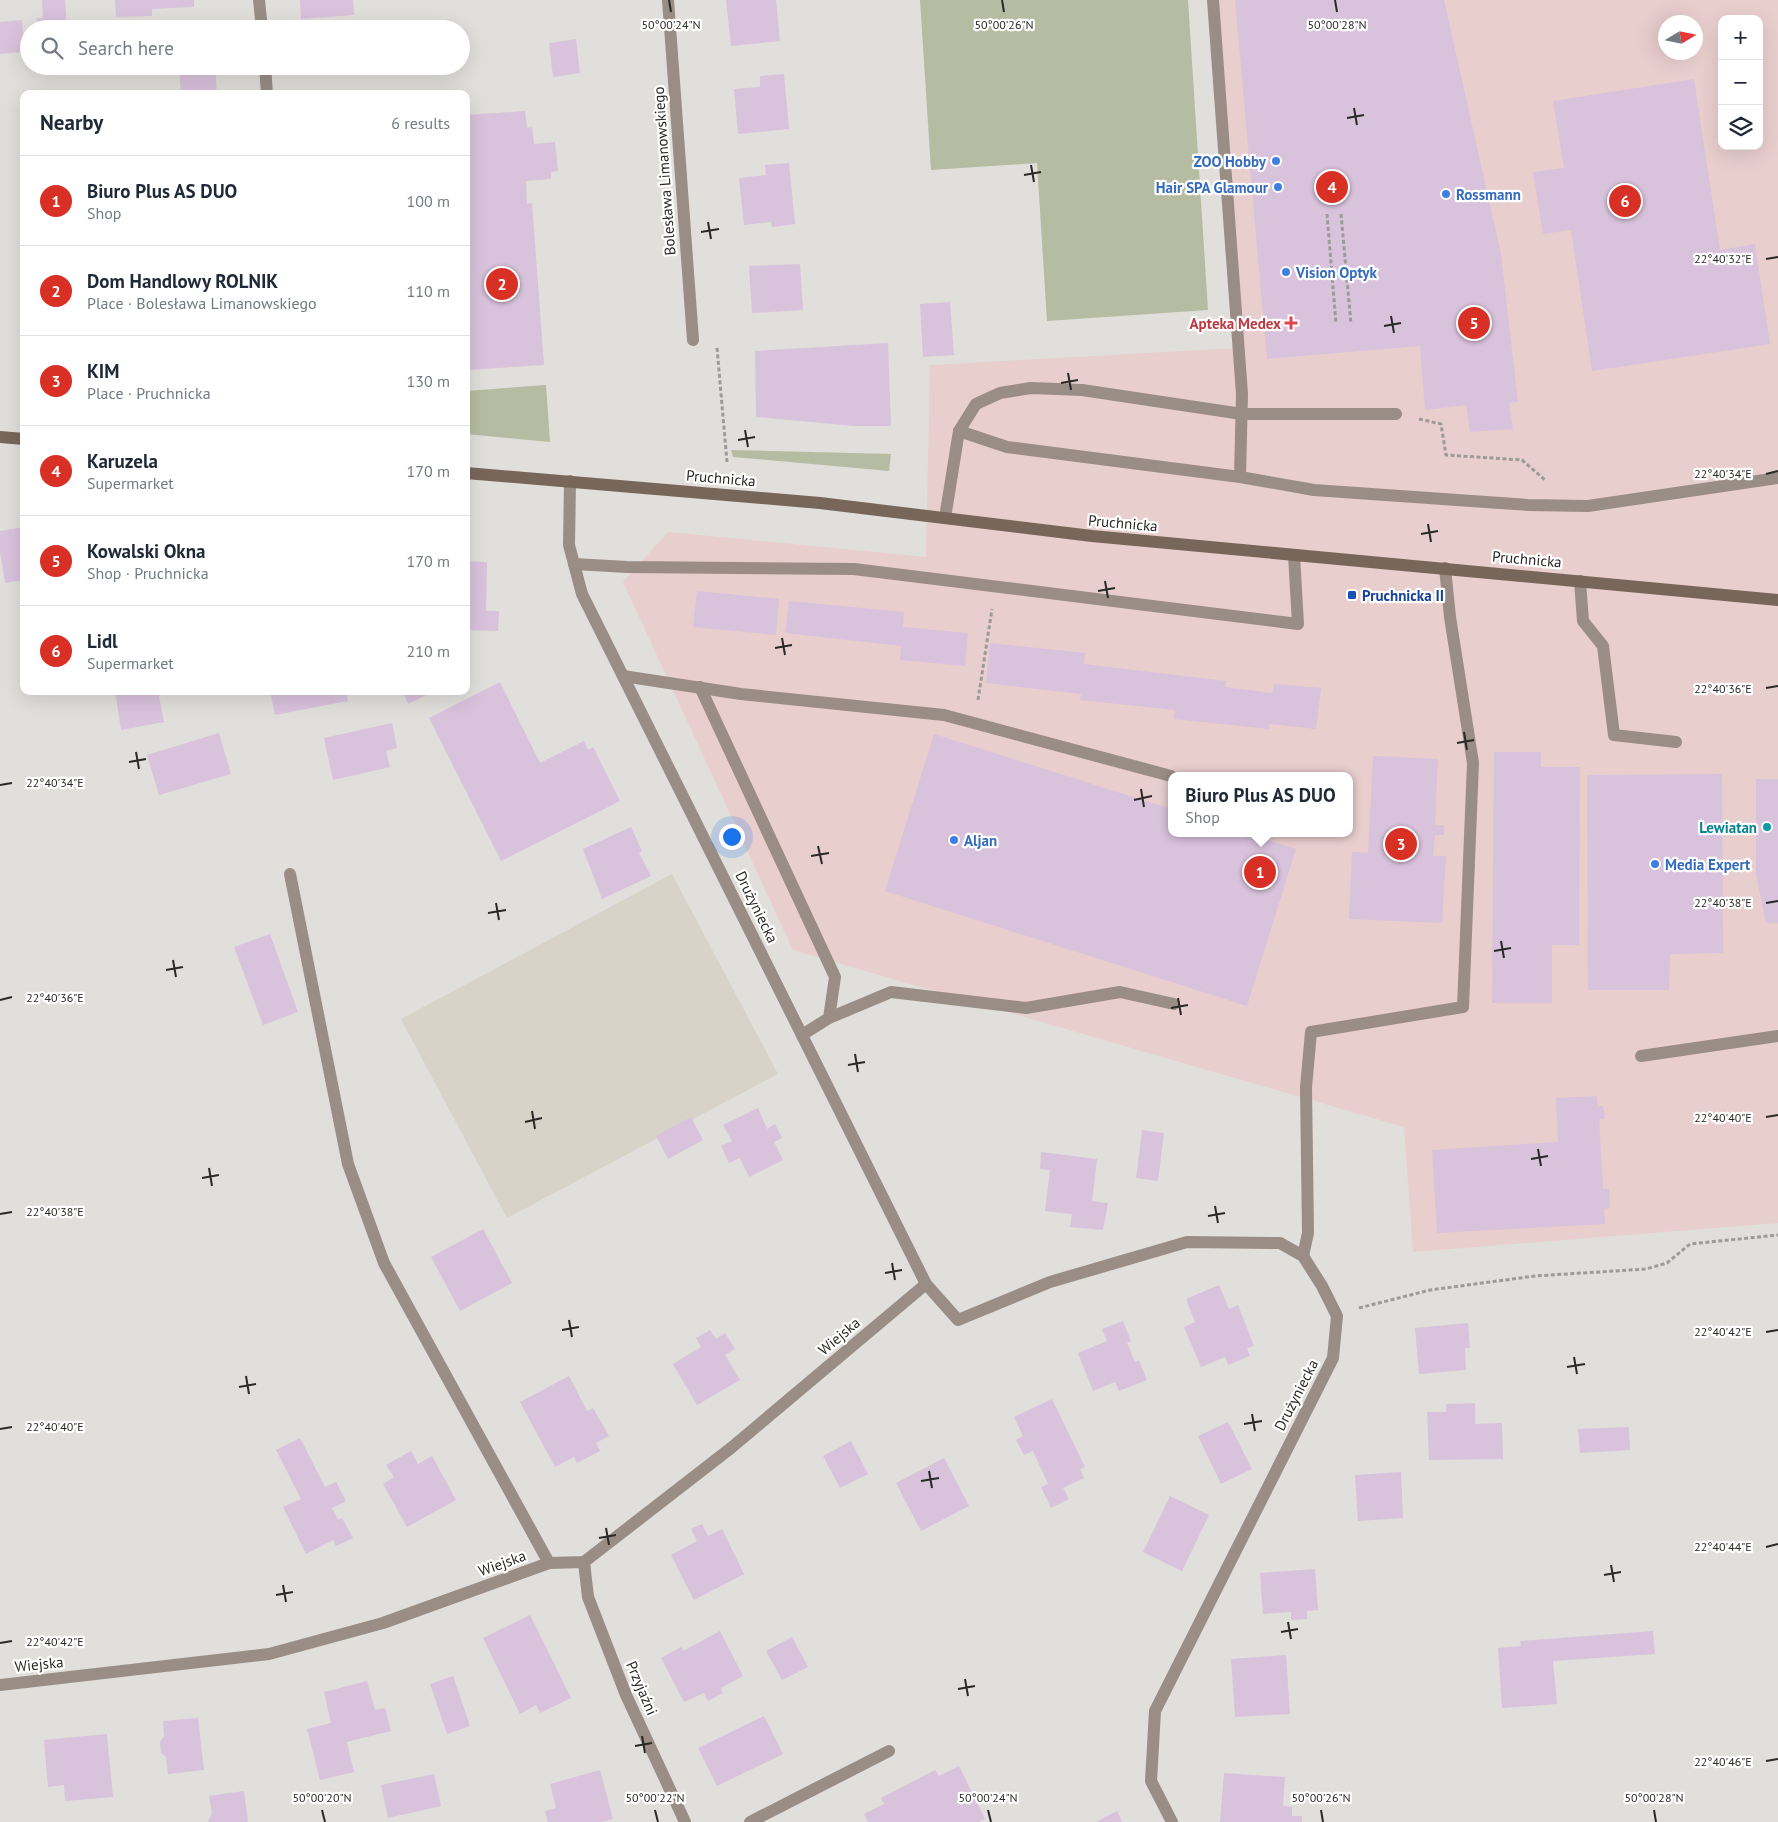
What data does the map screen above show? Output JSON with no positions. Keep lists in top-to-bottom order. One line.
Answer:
{"streets":{"main road":["Pruchnicka"],"street":["Bolesława Limanowskiego","Drużyniecka","Wiejska","Przyjaźni"]},"crossings":[["Pruchnicka","Drużyniecka"],["Drużyniecka","Wiejska"],["Wiejska","Przyjaźni"]],"places":{"other":["ZOO Hobby","Hair SPA Glamour","Rossmann","Vision Optyk","Lewiatan","Aljan","Media Expert"],"health":["Apteka Medex"],"transit":["Pruchnicka II"]},"north":"right","page":{"map_buttons":["+","−"],"search":"Search here","heading":["Nearby","6 results"],"list":[{"mark":"1","name":"Biuro Plus AS DUO","note":"Shop","value":"100 m"},{"mark":"2","name":"Dom Handlowy ROLNIK","note":"Place · Bolesława Limanowskiego","value":"110 m"},{"mark":"3","name":"KIM","note":"Place · Pruchnicka","value":"130 m"},{"mark":"4","name":"Karuzela","note":"Supermarket","value":"170 m"},{"mark":"5","name":"Kowalski Okna","note":"Shop · Pruchnicka","value":"170 m"},{"mark":"6","name":"Lidl","note":"Supermarket","value":"210 m"}],"pins":["4","6","2","5","3","1"],"popup":["Biuro Plus AS DUO","Shop"]},"coordinates":["50°00'24\"N","50°00'26\"N","50°00'28\"N","22°40'32\"E","22°40'34\"E","22°40'36\"E","22°40'38\"E","22°40'40\"E","22°40'42\"E","22°40'44\"E","22°40'46\"E","50°00'20\"N","50°00'22\"N"]}
